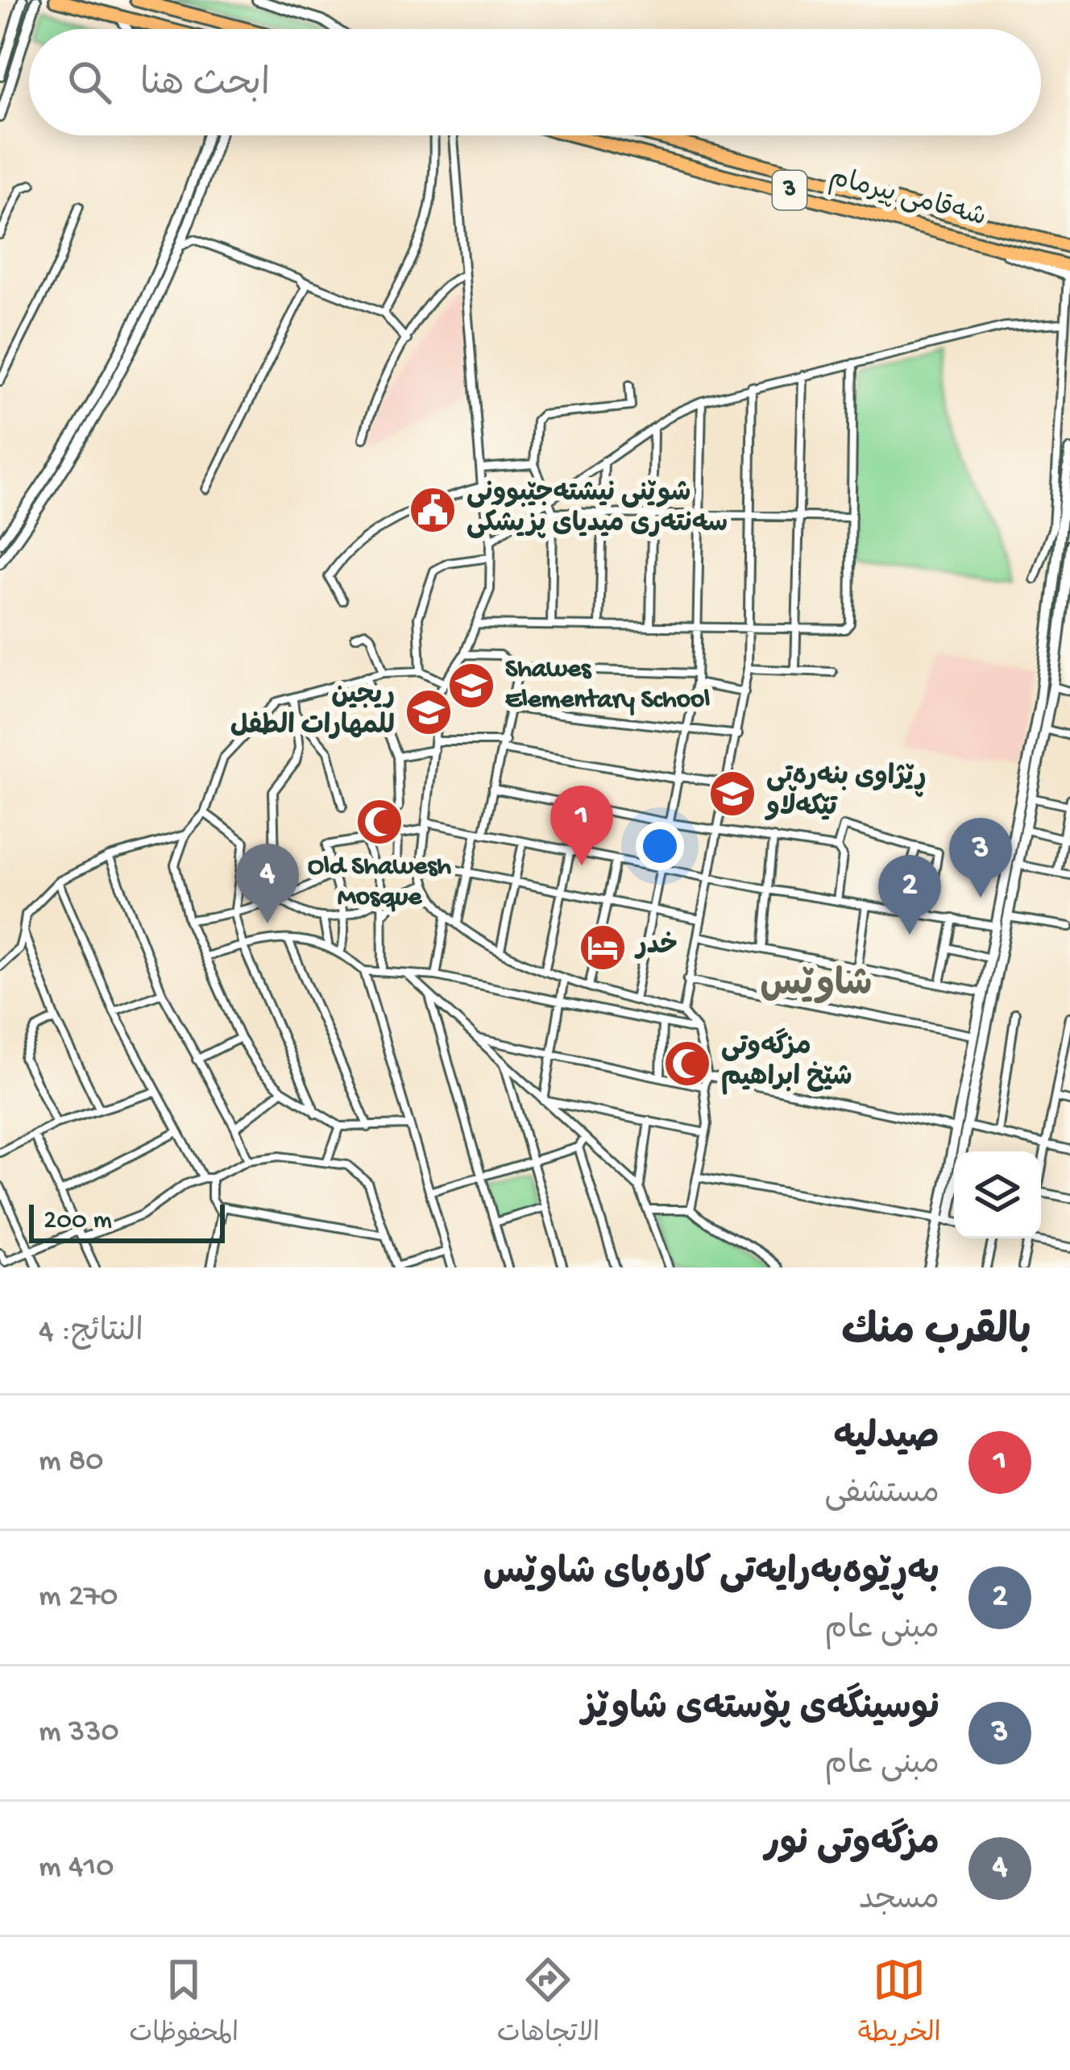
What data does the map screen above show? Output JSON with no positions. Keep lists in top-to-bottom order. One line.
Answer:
{"streets":{"highway":["3","شەقامی پیرمام"]},"districts":["شاوێس"],"places":{"public building":["شوێنی نیشتەجێبوونی سەنتەری میدیای پزیشکی"],"school or university":["Shawes Elementary School","ريجين للمهارات الطفل","ڕێژاوی بنەرەتی تێکەڵاو"],"mosque":["Old Shawesh Mosque","مزگەوتی شێخ ابراهیم"],"hotel":["خدر"]},"scale_bar":"200 m","page":{"search":"ابحث هنا","pins":["1","3","4","2"],"scale":"200 m","heading":["بالقرب منك","النتائج: 4"],"list":[{"mark":"1","name":"صیدلیە","note":"مستشفى","value":"80 m"},{"mark":"2","name":"بەڕێوەبەرایەتی کارەبای شاوێس","note":"مبنى عام","value":"270 m"},{"mark":"3","name":"نوسینگەی پۆستەی شاوێز","note":"مبنى عام","value":"330 m"},{"mark":"4","name":"مزگەوتی نور","note":"مسجد","value":"410 m"}],"nav":["الخريطة","الاتجاهات","المحفوظات"]}}
